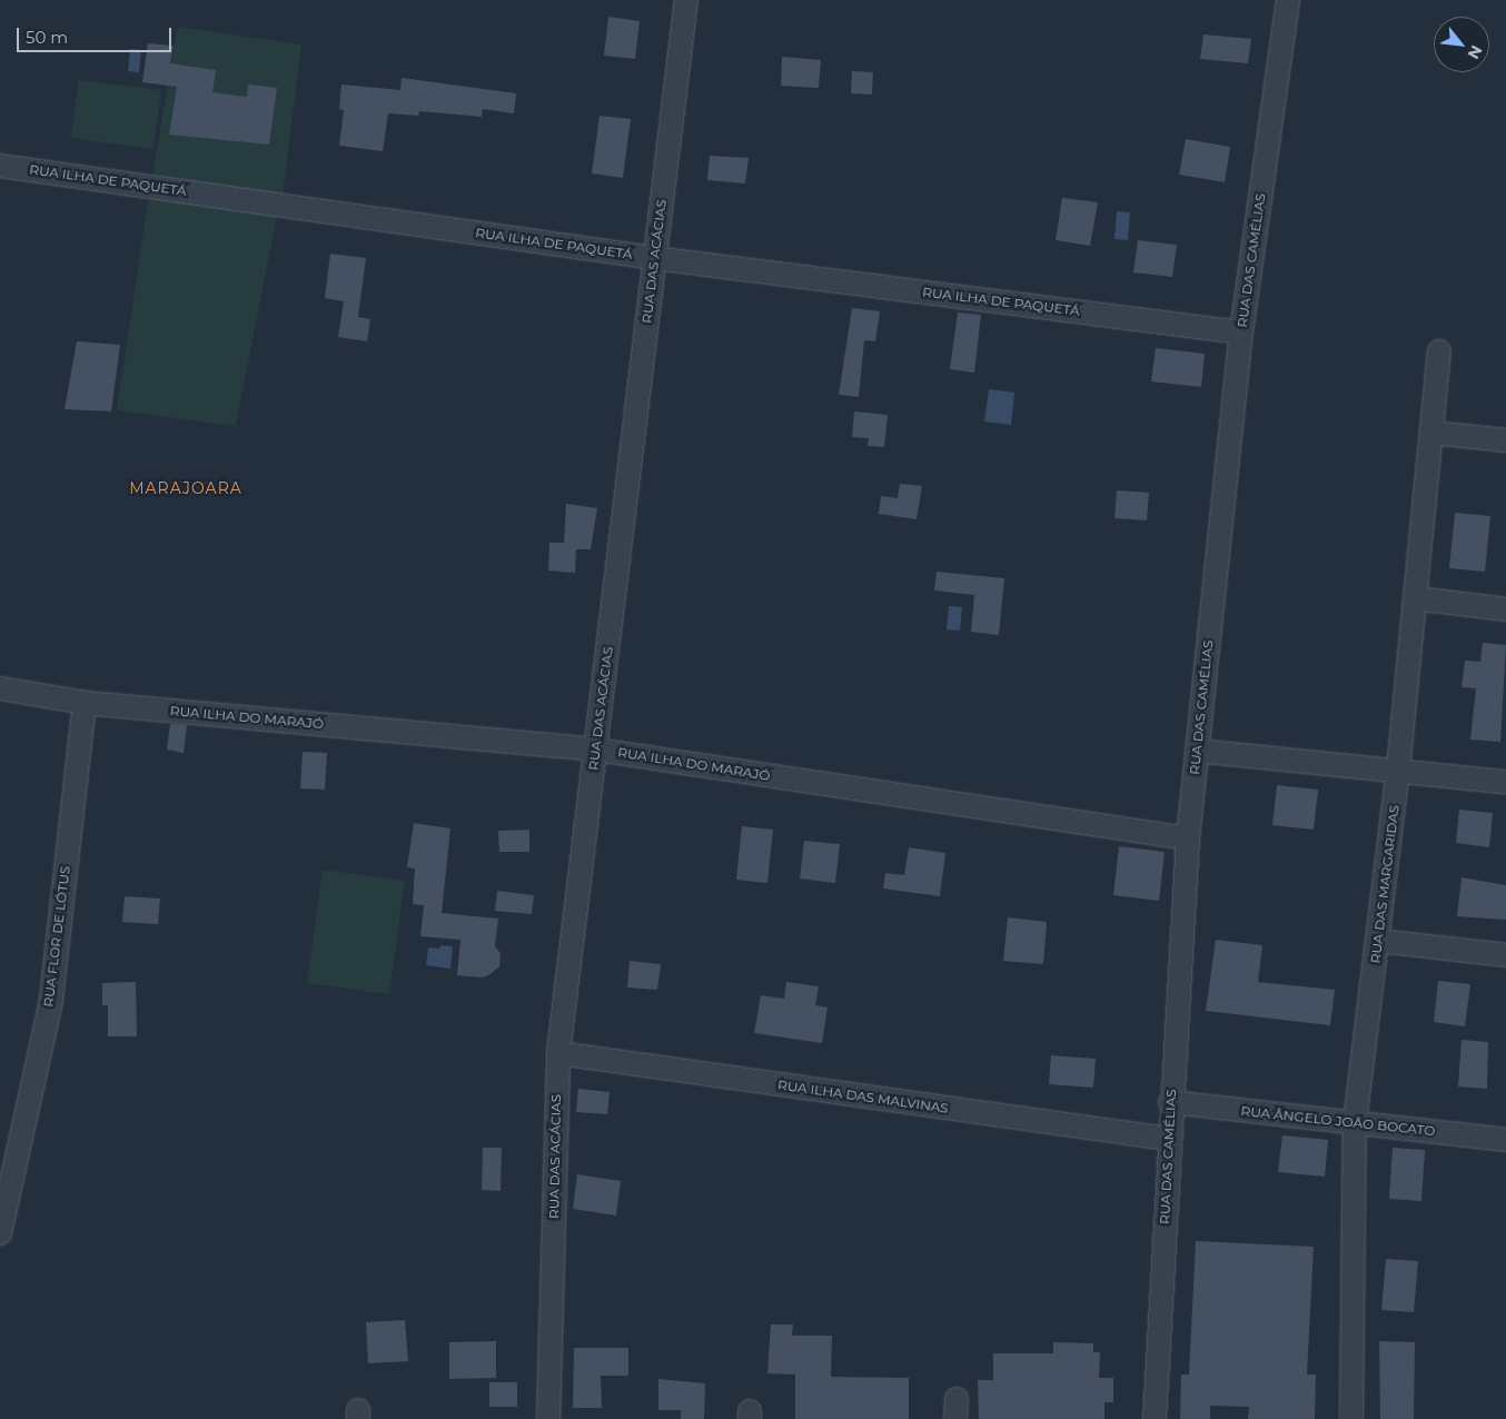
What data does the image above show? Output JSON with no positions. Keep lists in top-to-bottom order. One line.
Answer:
{"streets":{"street":["RUA ILHA DE PAQUETÁ","RUA DAS CAMÉLIAS","RUA DAS ACÁCIAS","RUA ILHA DO MARAJÓ","RUA DAS MARGARIDAS","RUA FLOR DE LÓTUS","RUA ILHA DAS MALVINAS","RUA ÂNGELO JOÃO BOCATO"]},"crossings":[["RUA ILHA DE PAQUETÁ","RUA DAS CAMÉLIAS"],["RUA ILHA DE PAQUETÁ","RUA DAS ACÁCIAS"],["RUA DAS CAMÉLIAS","RUA ILHA DO MARAJÓ"],["RUA DAS CAMÉLIAS","RUA ILHA DAS MALVINAS"],["RUA DAS CAMÉLIAS","RUA ÂNGELO JOÃO BOCATO"],["RUA DAS ACÁCIAS","RUA ILHA DO MARAJÓ"],["RUA DAS ACÁCIAS","RUA ILHA DAS MALVINAS"],["RUA ILHA DO MARAJÓ","RUA FLOR DE LÓTUS"],["RUA DAS MARGARIDAS","RUA ÂNGELO JOÃO BOCATO"]],"districts":["MARAJOARA"],"scale_bar":"50 m","north":"bottom right"}
